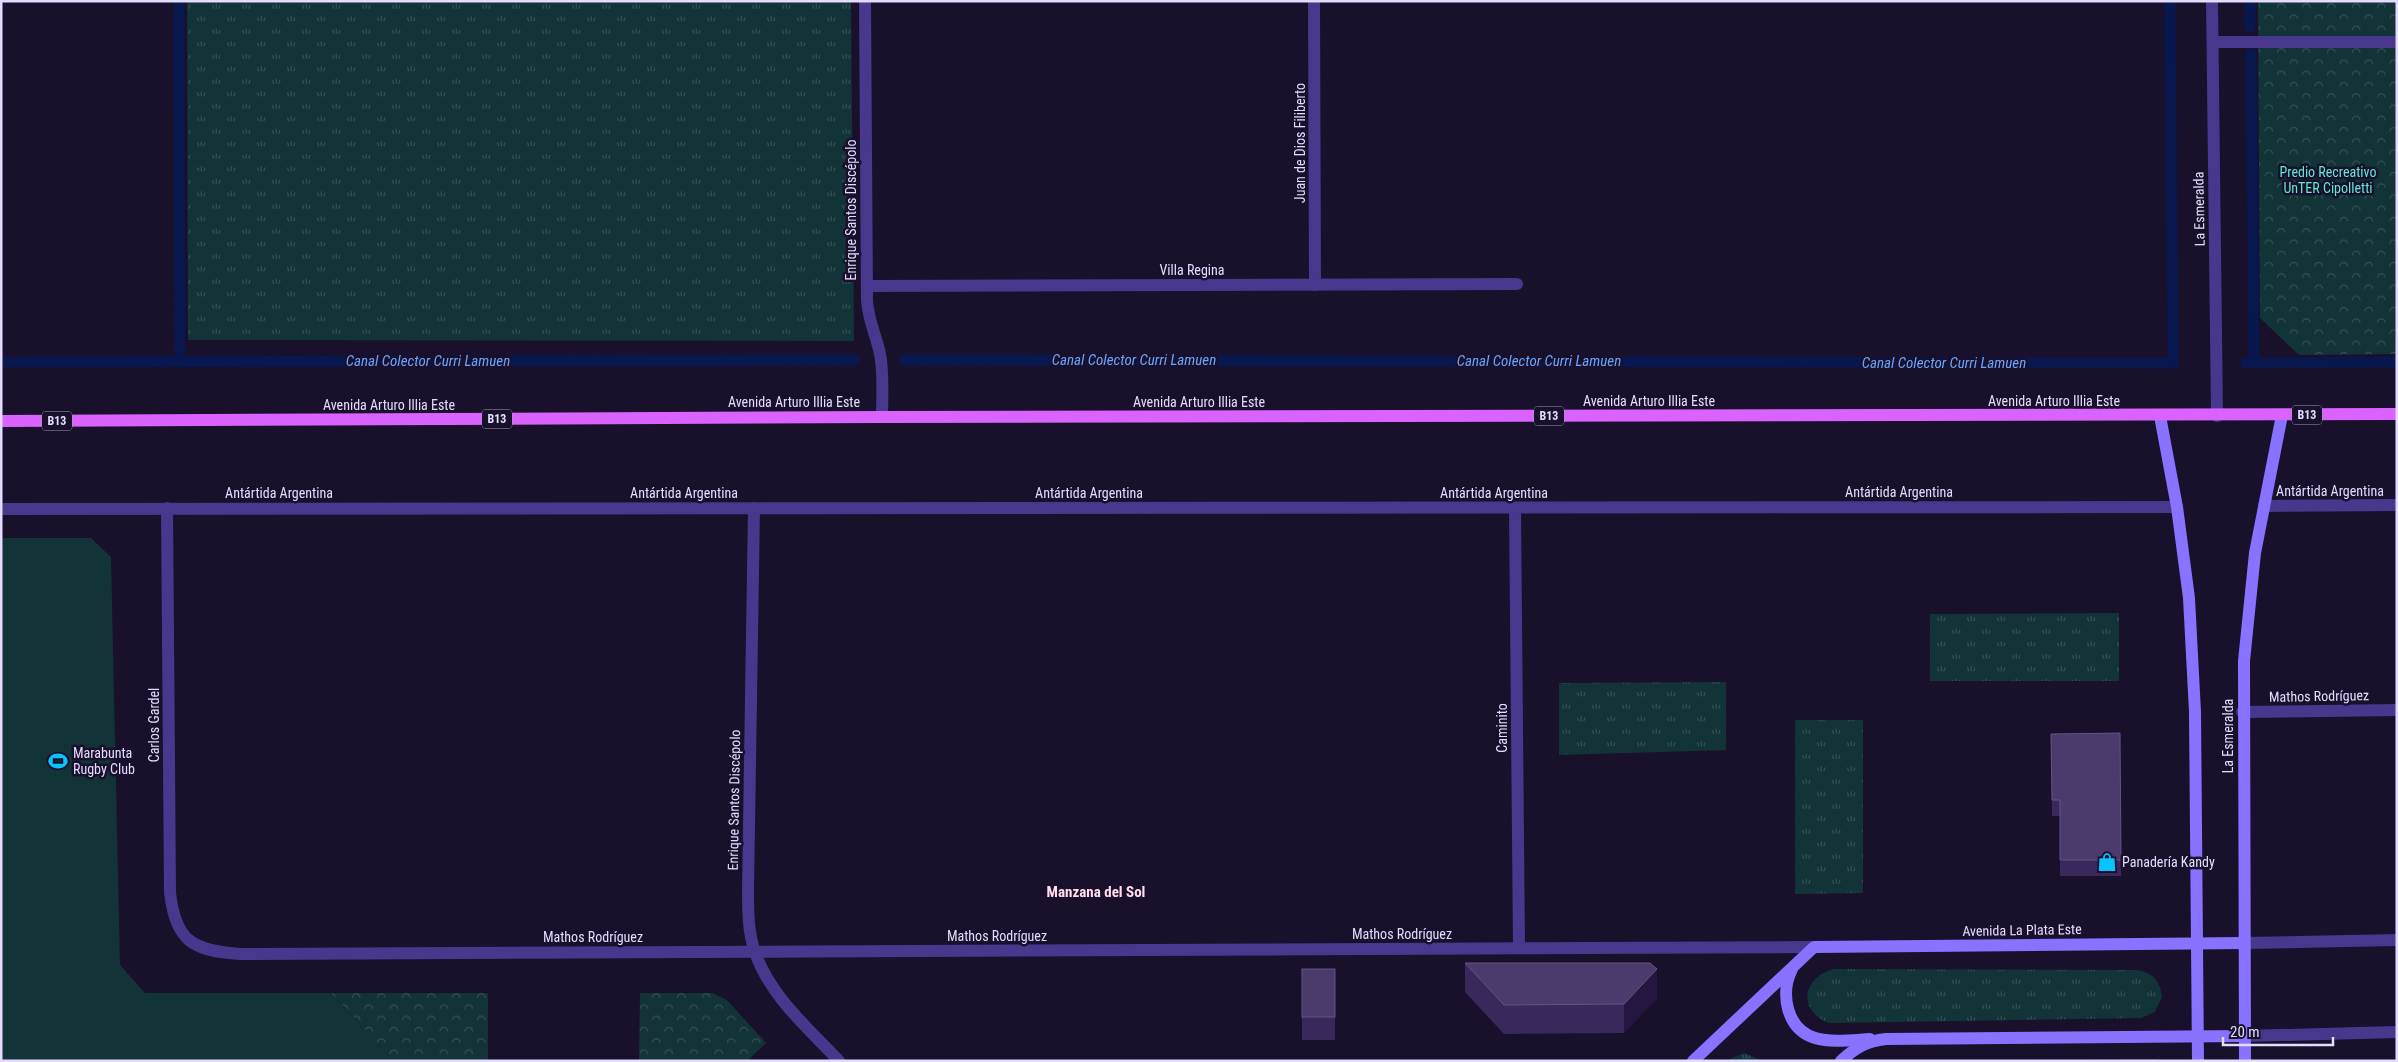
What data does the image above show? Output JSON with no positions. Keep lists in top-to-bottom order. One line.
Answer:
{"streets":{"main road":["La Esmeralda","Avenida Arturo Illia Este","B13","Avenida La Plata Este"],"street":["Juan de Dios Filiberto","Enrique Santos Discépolo","Villa Regina","Antártida Argentina","Mathos Rodríguez","Carlos Gardel","Caminito"]},"crossings":[["Juan de Dios Filiberto","Villa Regina"],["La Esmeralda","Avenida Arturo Illia Este"],["La Esmeralda","Antártida Argentina"],["La Esmeralda","Mathos Rodríguez"],["La Esmeralda","Avenida La Plata Este"],["Enrique Santos Discépolo","Villa Regina"],["Enrique Santos Discépolo","Avenida Arturo Illia Este"],["Enrique Santos Discépolo","Antártida Argentina"],["Enrique Santos Discépolo","Mathos Rodríguez"],["Antártida Argentina","Carlos Gardel"],["Antártida Argentina","Caminito"],["Mathos Rodríguez","Carlos Gardel"],["Mathos Rodríguez","Caminito"],["Mathos Rodríguez","Avenida La Plata Este"]],"districts":["Manzana del Sol"],"water":["Canal Colector Curri Lamuen"],"parks":["Predio Recreativo UnTER Cipolletti"],"places":{"sports":["Marabunta Rugby Club"],"shop":["Panadería Kandy"]},"scale_bar":"20 m"}
